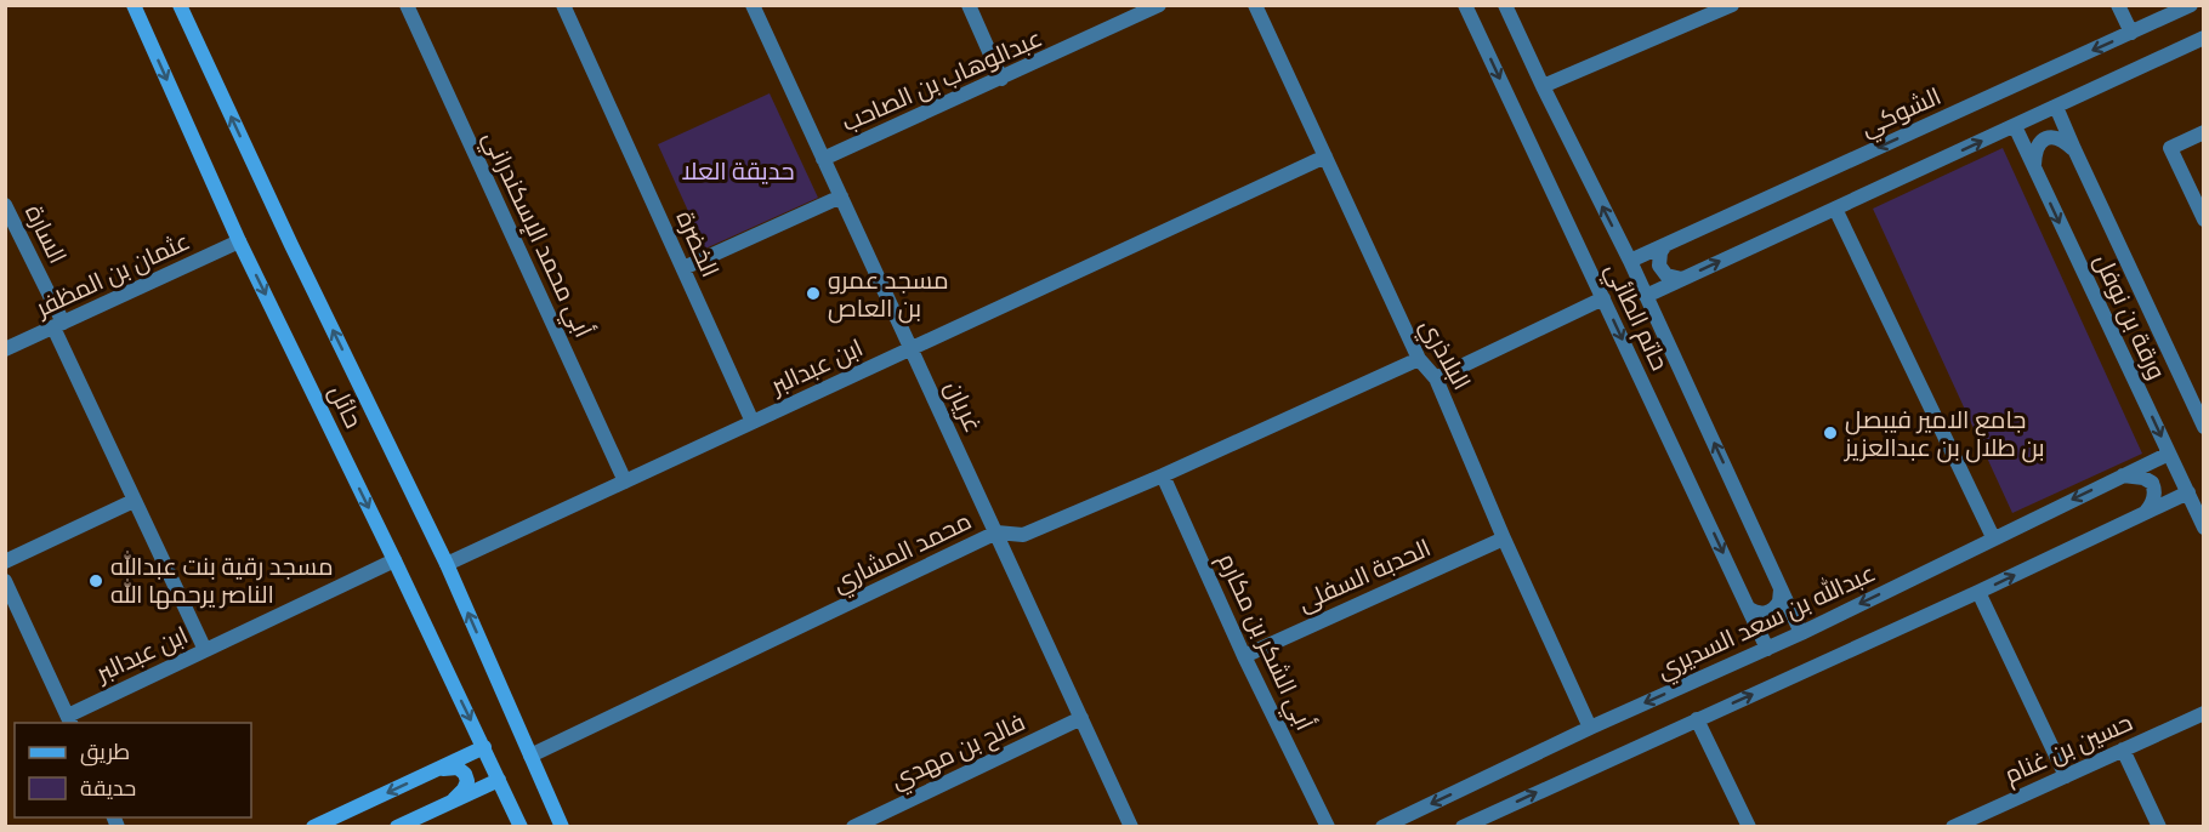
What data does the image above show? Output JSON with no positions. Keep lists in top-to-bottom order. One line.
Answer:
{"streets":{"street":["عبدالوهاب بن الصاحب","الشوكي","السارة","أبي محمد الإسكندراني","الخضرة","عثمان بن المظفر","حاتم الطائي","ورقة بن نوفل","البلاذري","ابن عبدالبر","حائل","غريان","محمد المشاري","الحدبة السفلى","عبدالله بن سعد السديري","أبي الشكر بن مكارم","حسين بن غنام","فالح بن مهدي"]},"crossings":[["عبدالوهاب بن الصاحب","غريان"],["الشوكي","حاتم الطائي"],["السارة","عثمان بن المظفر"],["السارة","ابن عبدالبر"],["أبي محمد الإسكندراني","ابن عبدالبر"],["الخضرة","ابن عبدالبر"],["عثمان بن المظفر","حائل"],["حاتم الطائي","عبدالله بن سعد السديري"],["ورقة بن نوفل","عبدالله بن سعد السديري"],["البلاذري","ابن عبدالبر"],["البلاذري","محمد المشاري"],["البلاذري","الحدبة السفلى"],["البلاذري","عبدالله بن سعد السديري"],["ابن عبدالبر","حائل"],["ابن عبدالبر","غريان"],["حائل","محمد المشاري"],["غريان","محمد المشاري"],["غريان","فالح بن مهدي"],["محمد المشاري","أبي الشكر بن مكارم"],["الحدبة السفلى","أبي الشكر بن مكارم"]],"parks":["حديقة العلا"],"places":["مسجد عمرو بن العاص","جامع الامير فيبصل بن طلال بن عبدالعزيز","مسجد رقية بنت عبدالله الناصر يرحمها الله"],"legend":["طريق","حديقة"]}
